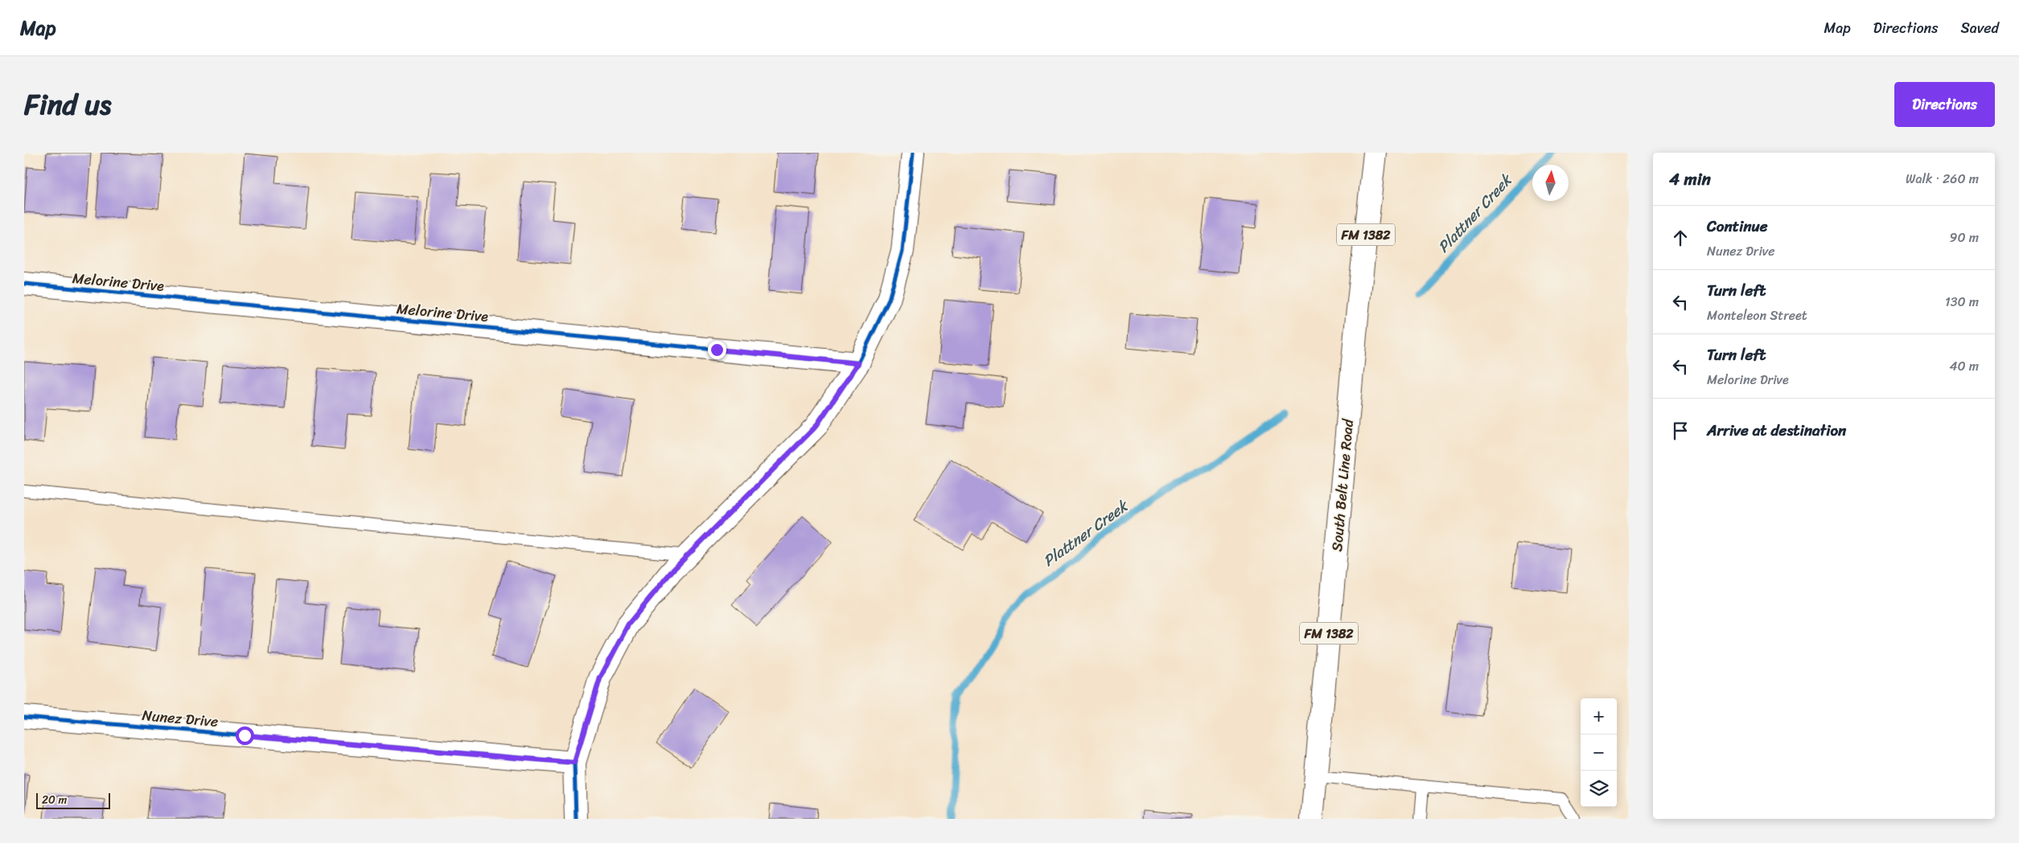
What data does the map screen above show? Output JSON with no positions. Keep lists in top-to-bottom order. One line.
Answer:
{"streets":{"street":["FM 1382","Melorine Drive","South Belt Line Road","Nunez Drive"]},"water":["Plattner Creek"],"scale_bar":"20 m","north":"top","page":{"header":"Map","nav":["Map","Directions","Saved"],"title":"Find us","buttons":"Directions","heading":["4 min","Walk · 260 m"],"list":[["Continue","Nunez Drive","90 m"],["Turn left","Monteleon Street","130 m"],["Turn left","Melorine Drive","40 m"],"Arrive at destination"],"map_buttons":["+","−"],"scale":"20 m"}}
